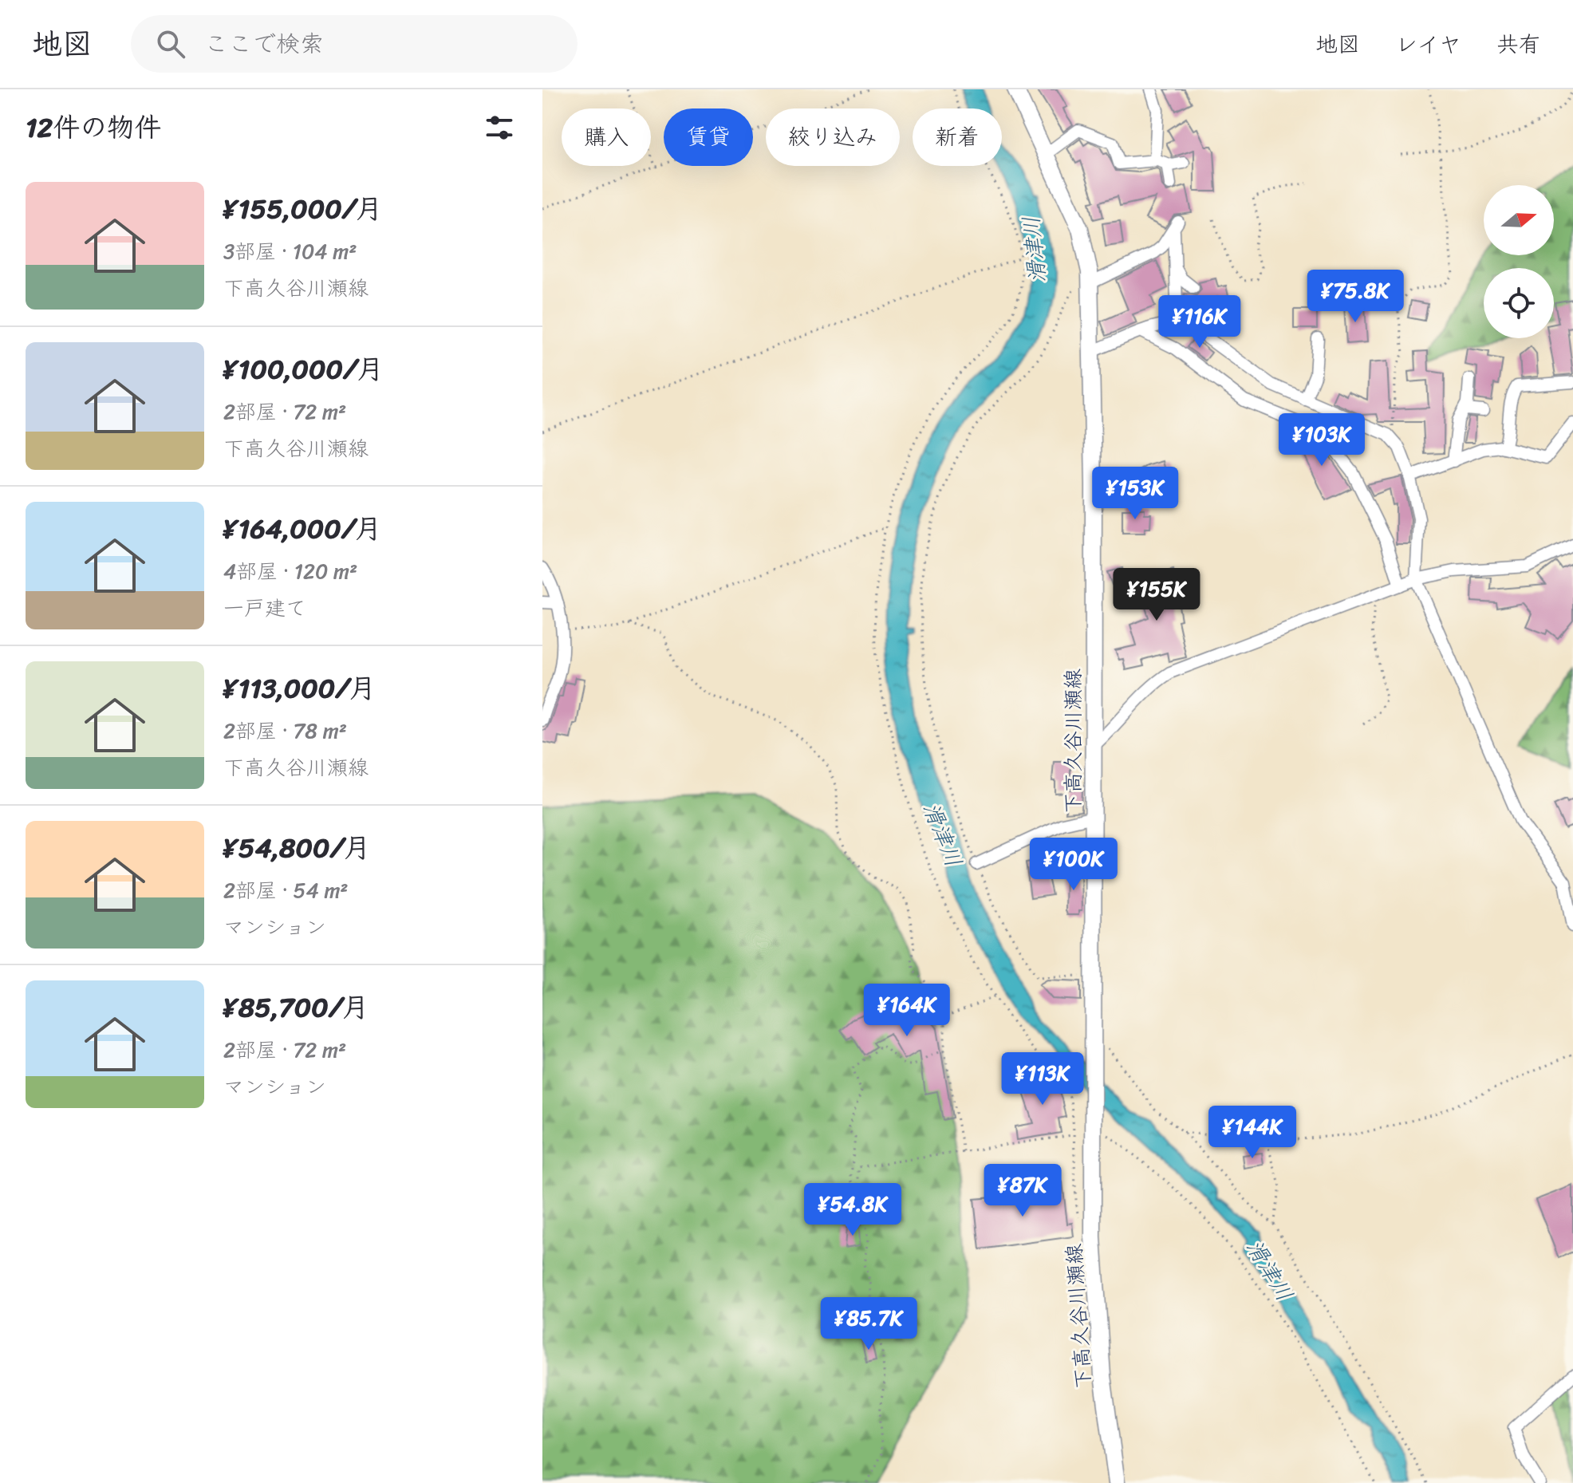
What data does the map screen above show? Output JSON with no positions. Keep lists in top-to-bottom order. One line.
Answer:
{"streets":{"main road":["下高久谷川瀬線"]},"water":["滑津川"],"north":"right","page":{"header":"地図","search":"ここで検索","nav":["地図","レイヤ","共有"],"heading":"12件の物件","chip":["購入","賃貸","絞り込み","新着"],"list":[{"name":"¥155,000/月","note":"3部屋 · 104 m² · 下高久谷川瀬線"},{"name":"¥100,000/月","note":"2部屋 · 72 m² · 下高久谷川瀬線"},{"name":"¥164,000/月","note":"4部屋 · 120 m² · 一戸建て"},{"name":"¥113,000/月","note":"2部屋 · 78 m² · 下高久谷川瀬線"},{"name":"¥54,800/月","note":"2部屋 · 54 m² · マンション"},{"name":"¥85,700/月","note":"2部屋 · 72 m² · マンション"}],"price":["¥75.8K","¥116K","¥103K","¥153K","¥155K","¥100K","¥164K","¥113K","¥144K","¥87K","¥54.8K","¥85.7K"]}}
